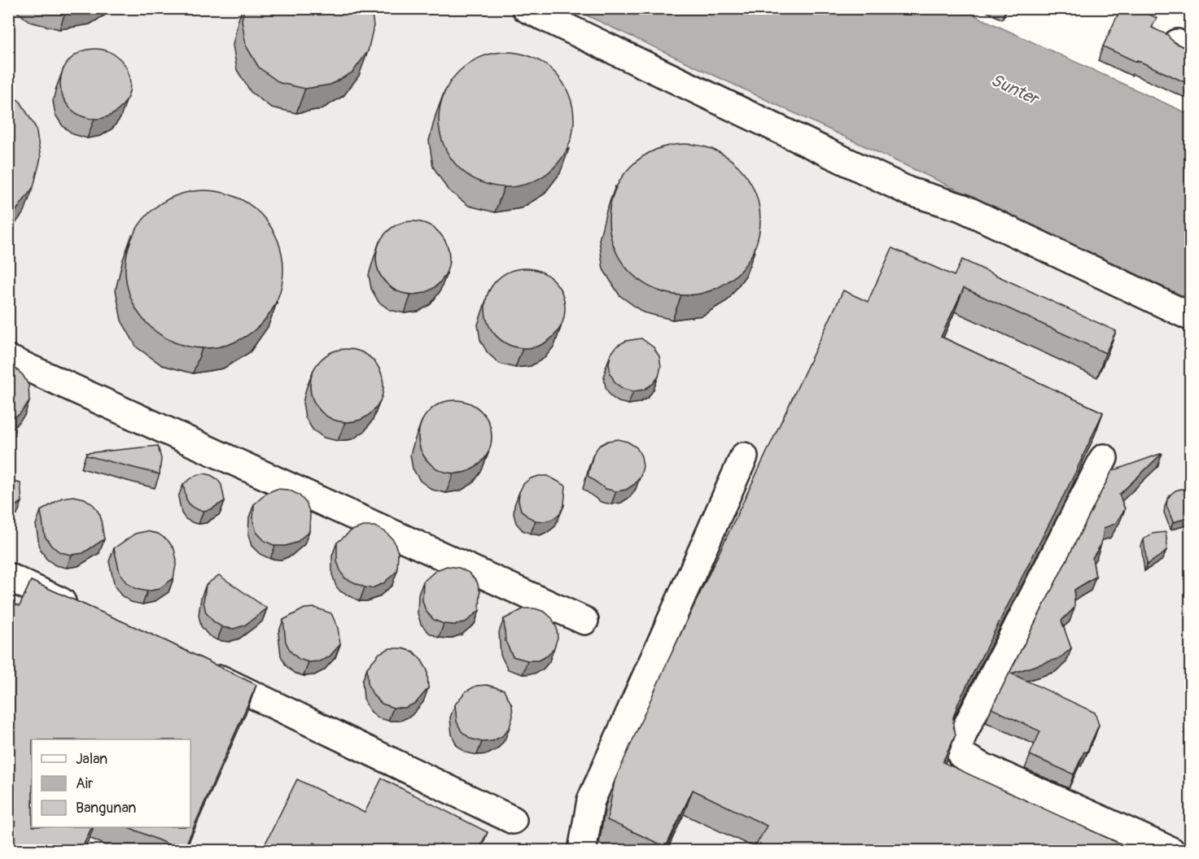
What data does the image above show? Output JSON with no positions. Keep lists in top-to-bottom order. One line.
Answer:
{"water":["Sunter"],"legend":["Jalan","Air","Bangunan"]}
